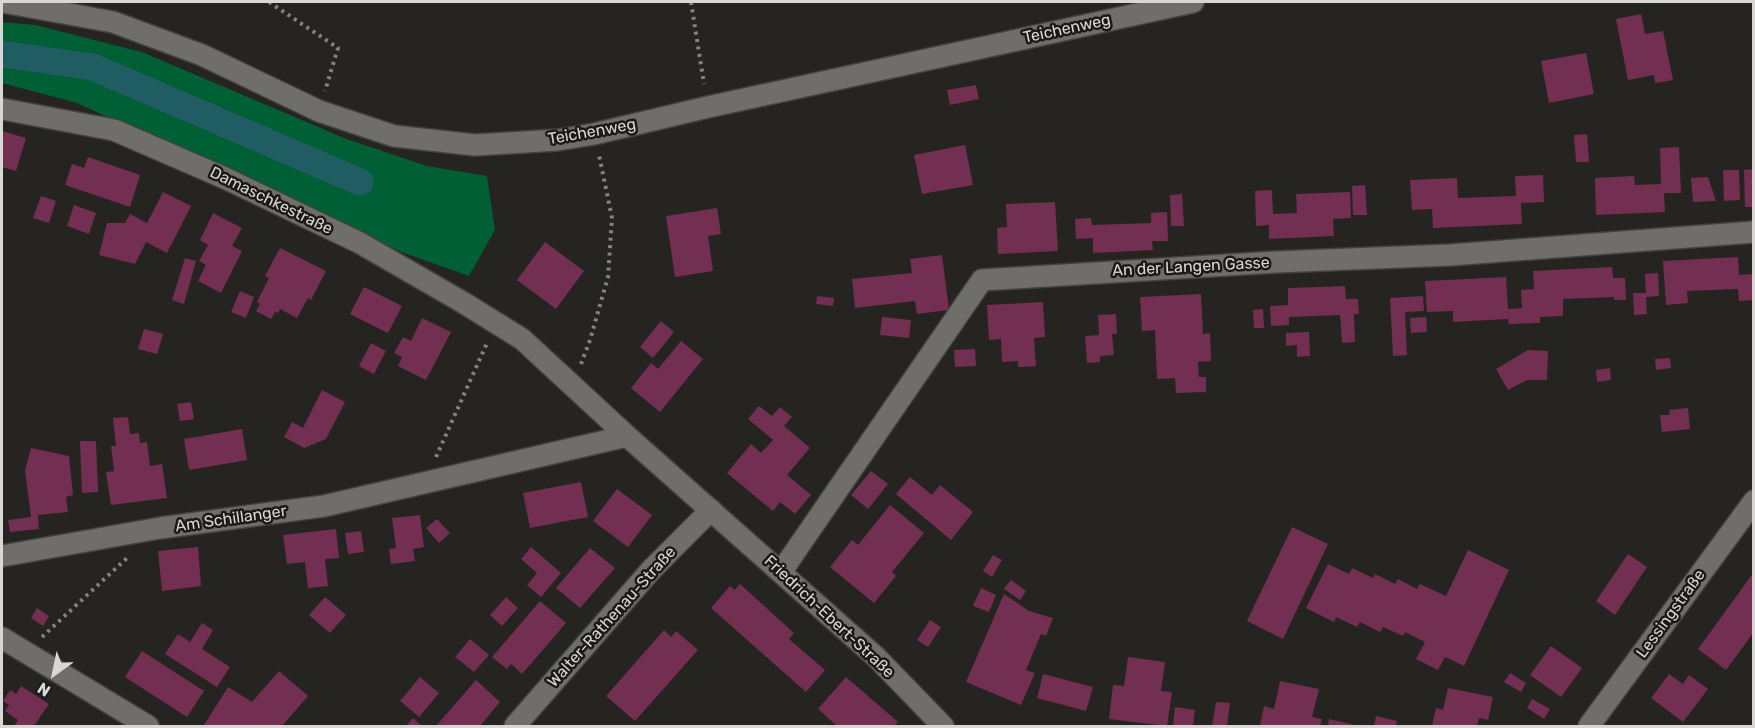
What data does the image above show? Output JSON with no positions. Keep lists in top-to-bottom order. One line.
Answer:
{"streets":{"street":["Teichenweg","Damaschkestraße","An der Langen Gasse","Am Schillanger","Lessingstraße","Walter-Rathenau-Straße","Friedrich-Ebert-Straße"]},"crossings":[["Damaschkestraße","Am Schillanger"],["Damaschkestraße","Friedrich-Ebert-Straße"],["An der Langen Gasse","Friedrich-Ebert-Straße"],["Am Schillanger","Friedrich-Ebert-Straße"],["Walter-Rathenau-Straße","Friedrich-Ebert-Straße"]],"north":"bottom left"}
